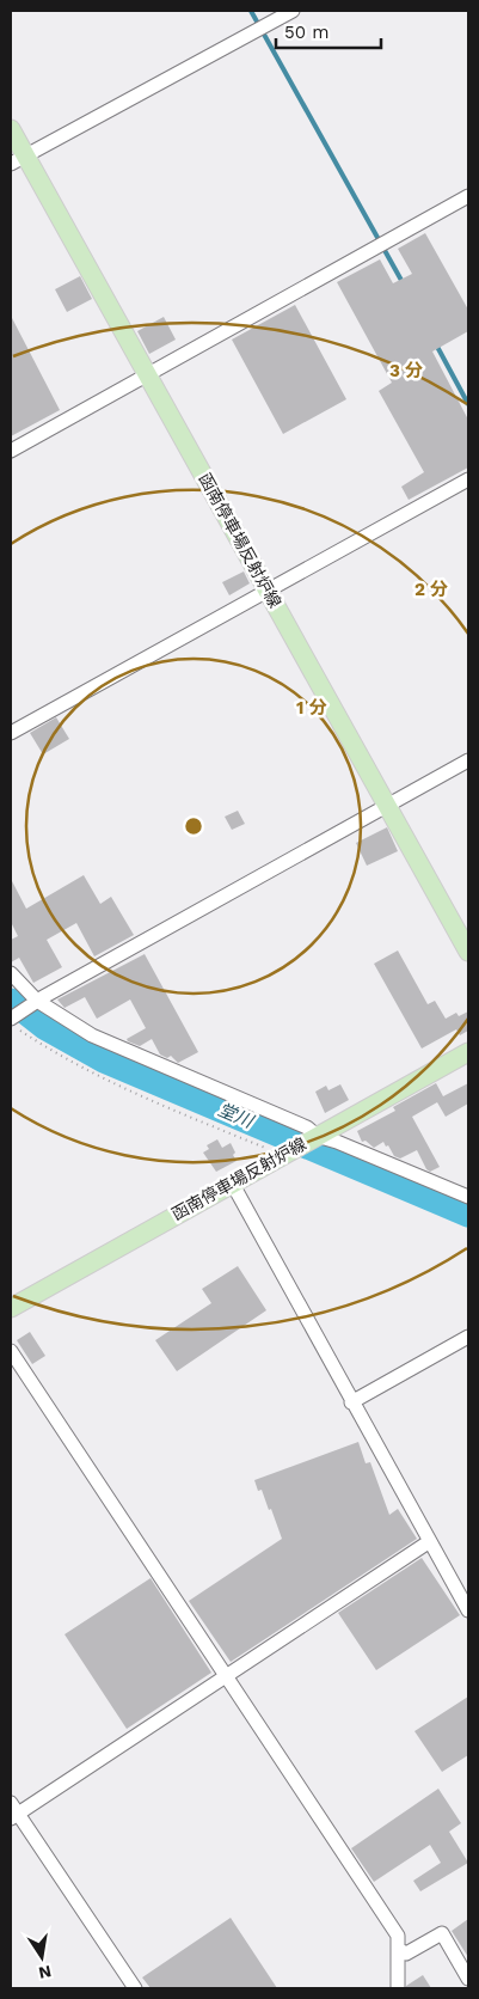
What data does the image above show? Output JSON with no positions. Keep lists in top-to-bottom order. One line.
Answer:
{"streets":{"main road":["函南停車場反射炉線"]},"water":["堂川"],"scale_bar":"50 m","north":"bottom","rings":["3 分","2 分","1 分"]}
